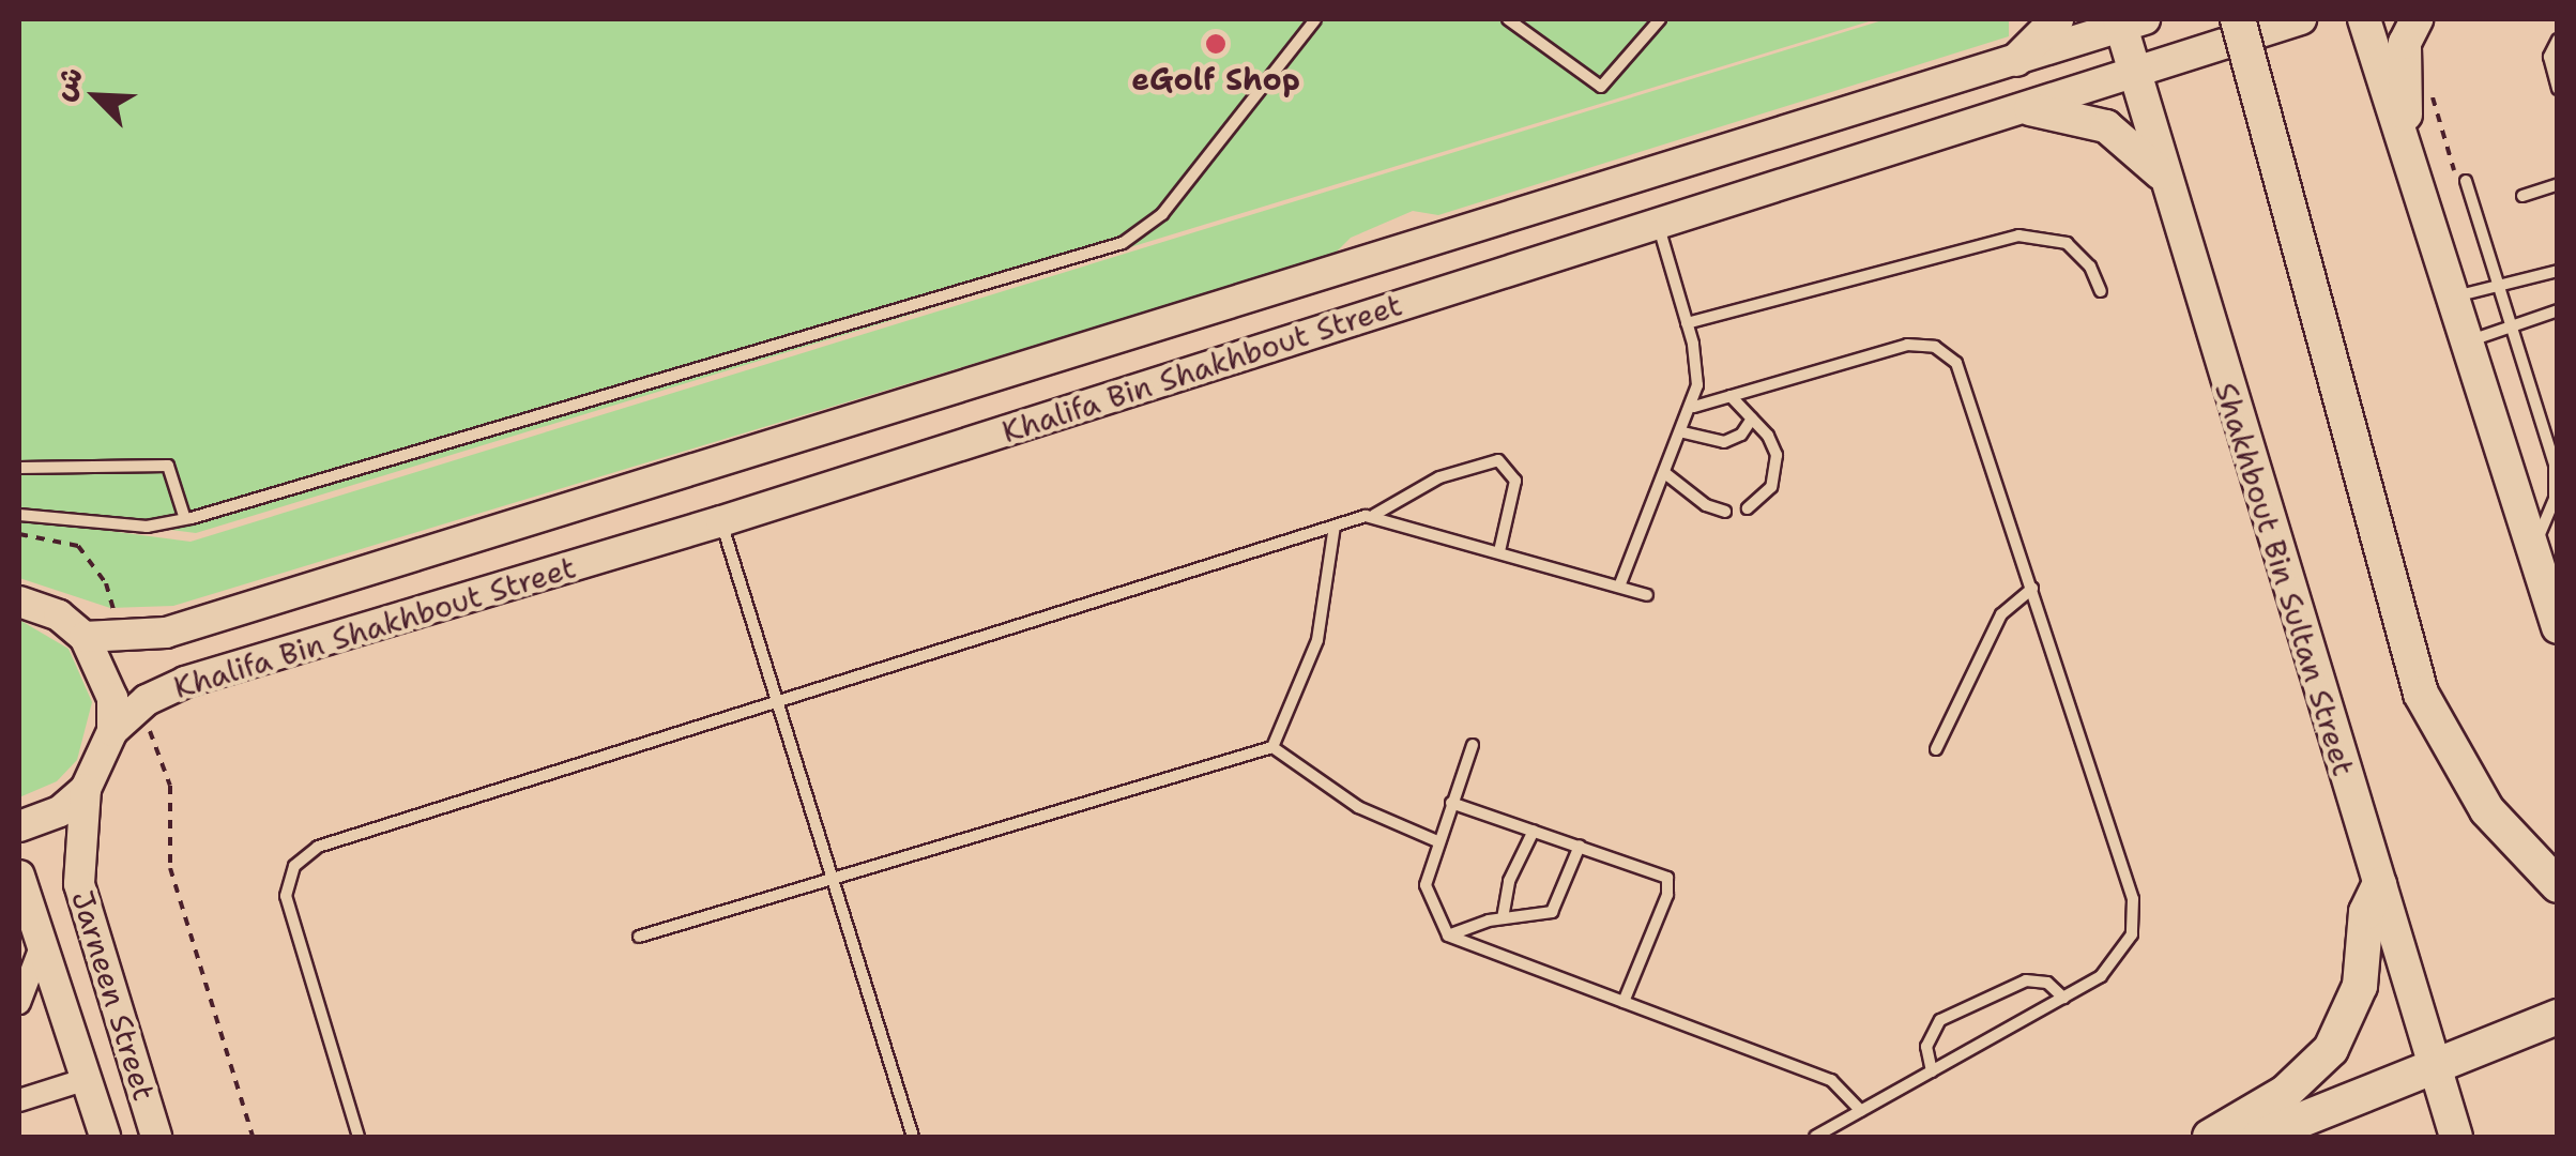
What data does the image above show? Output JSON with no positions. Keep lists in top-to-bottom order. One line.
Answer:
{"streets":{"main road":["Khalifa Bin Shakhbout Street","Shakhbout Bin Sultan Street","Jarneen Street"]},"crossings":[["Khalifa Bin Shakhbout Street","Shakhbout Bin Sultan Street"]],"places":["eGolf Shop"],"north":"top left"}
